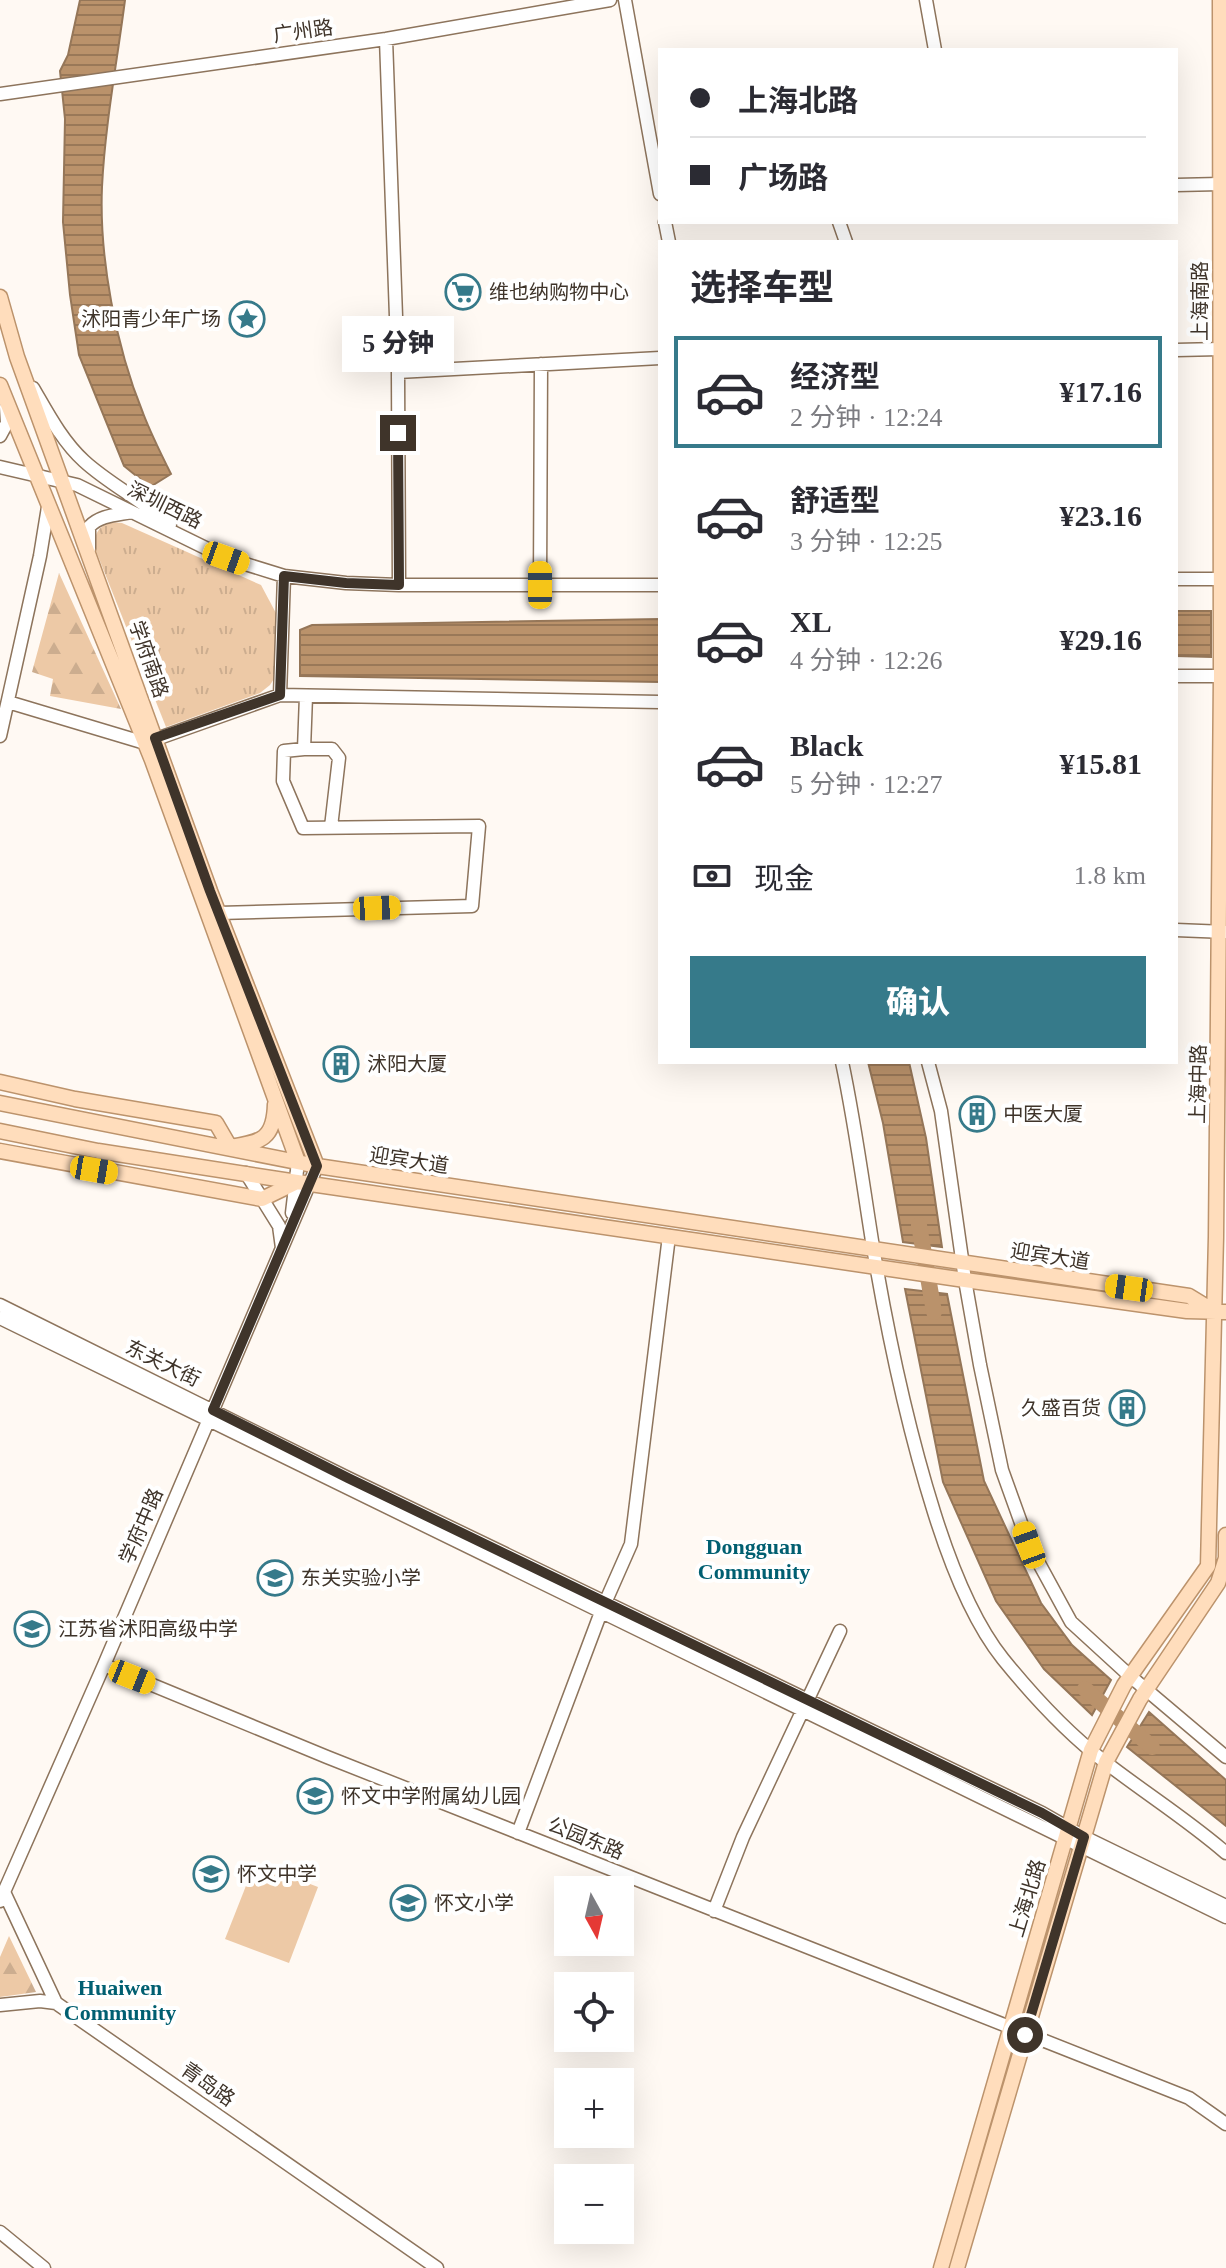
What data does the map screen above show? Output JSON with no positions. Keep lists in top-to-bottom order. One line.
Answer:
{"streets":{"main road":["上海南路","学府南路","上海中路","迎宾大道","上海北路"],"street":["广州路","深圳西路","东关大街","学府中路","公园东路","青岛路"]},"crossings":[["上海南路","上海中路"],["深圳西路","学府南路"],["学府南路","迎宾大道"],["上海中路","迎宾大道"],["上海中路","上海北路"],["迎宾大道","学府中路"],["东关大街","学府中路"],["东关大街","上海北路"],["学府中路","公园东路"],["公园东路","上海北路"]],"districts":["Dongguan Community","Huaiwen Community"],"places":{"supermarket":["维也纳购物中心"],"place":["沭阳青少年广场"],"building":["沭阳大厦","中医大厦","久盛百货"],"school or university":["东关实验小学","江苏省沭阳高级中学","怀文中学附属幼儿园","怀文中学","怀文小学"]},"north":"bottom","page":{"banner":["上海北路","广场路"],"heading":"选择车型","bubble":"5 分钟","list":[{"name":"经济型","note":"2 分钟 · 12:24","value":"¥17.16"},{"name":"舒适型","note":"3 分钟 · 12:25","value":"¥23.16"},{"name":"XL","note":"4 分钟 · 12:26","value":"¥29.16"},{"name":"Black","note":"5 分钟 · 12:27","value":"¥15.81"}],"pay":["现金","1.8 km"],"buttons":"确认","map_buttons":["+","−"]}}
